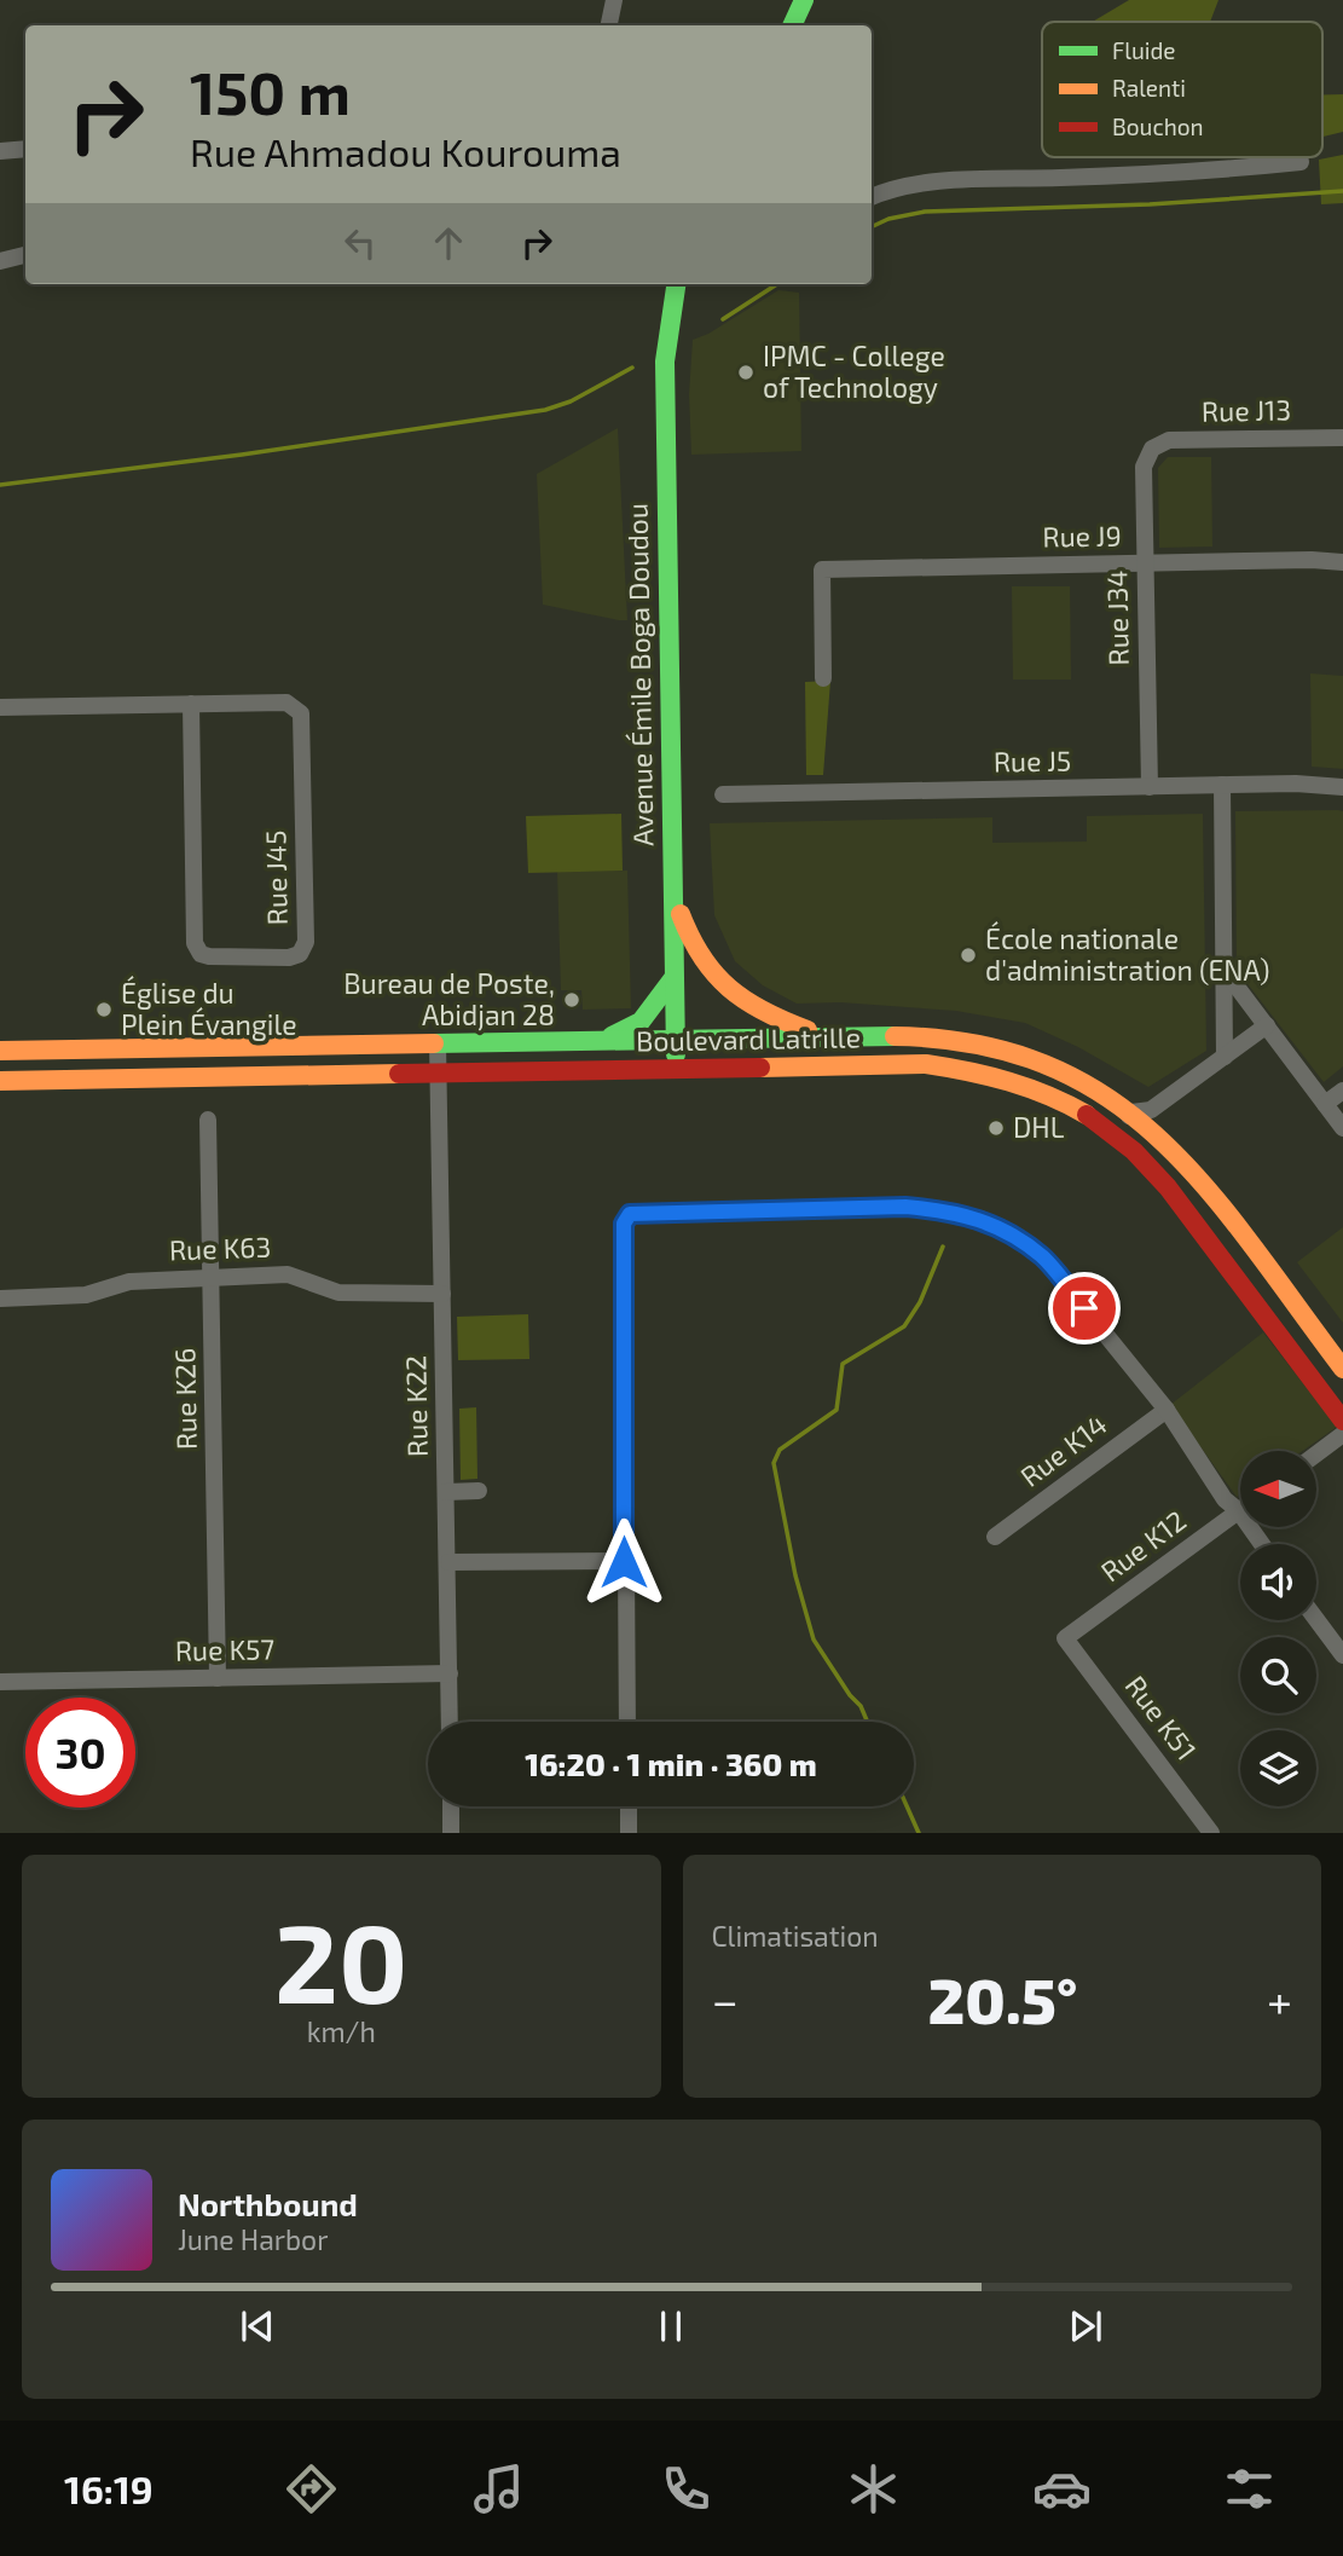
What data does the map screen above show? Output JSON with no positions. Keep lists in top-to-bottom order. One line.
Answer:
{"streets":{"main road":["Avenue Émile Boga Doudou","Boulevard Latrille"],"street":["Rue J13","Rue J9","Rue J34","Rue J5","Rue J45","Rue K63","Rue K26","Rue K22","Rue K14","Rue K12","Rue K57","Rue K51"]},"crossings":[["Rue J13","Rue J34"],["Rue J9","Rue J34"],["Rue J34","Rue J5"],["Avenue Émile Boga Doudou","Boulevard Latrille"],["Boulevard Latrille","Rue K22"],["Rue K63","Rue K26"],["Rue K63","Rue K22"],["Rue K26","Rue K57"],["Rue K22","Rue K57"],["Rue K12","Rue K51"]],"places":["IPMC - College of Technology","École nationale d'administration (ENA)","Bureau de Poste, Abidjan 28","Église du Plein Évangile","DHL"],"legend":["Fluide","Ralenti","Bouchon"],"north":"left","page":{"turn":["150 m","Rue Ahmadou Kourouma"],"limit":"30","trip":"16:20 · 1 min · 360 m","tile":[["20","km/h"],"Climatisation"],"heat":["−","20.5°","+"],"song":["Northbound","June Harbor"],"tabs":"16:19"}}
